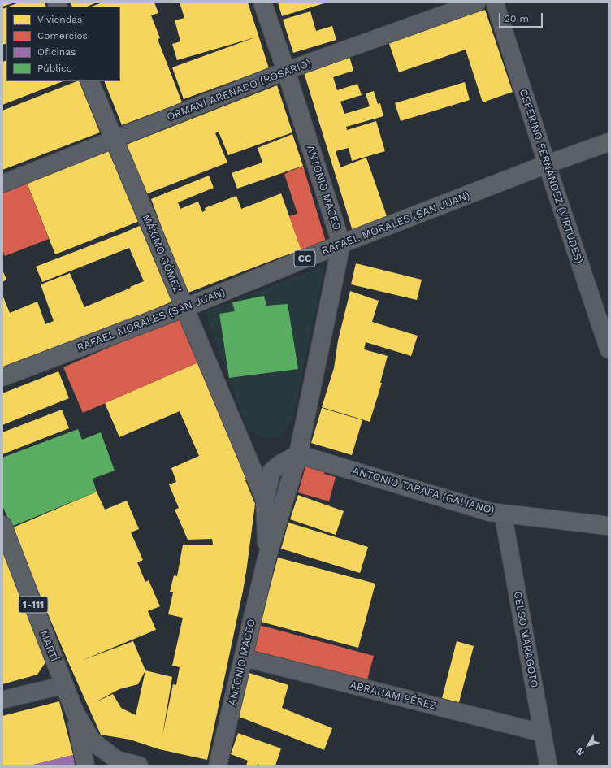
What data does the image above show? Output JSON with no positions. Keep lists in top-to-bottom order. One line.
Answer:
{"streets":{"main road":["ANTONIO MACEO","RAFAEL MORALES (SAN JUAN)","MÁXIMO GÓMEZ","CC","ANTONIO TARAFA (GALIANO)","1-111","MARTÍ"],"street":["ORMANI ARENADO (ROSARIO)","CEFERINO FERNÁNDEZ (VIRTUDES)","CELSO MARAGOTO","ABRAHAM PÉREZ"]},"crossings":[["ORMANI ARENADO (ROSARIO)","ANTONIO MACEO"],["ORMANI ARENADO (ROSARIO)","MÁXIMO GÓMEZ"],["CEFERINO FERNÁNDEZ (VIRTUDES)","RAFAEL MORALES (SAN JUAN)"],["ANTONIO MACEO","RAFAEL MORALES (SAN JUAN)"],["ANTONIO MACEO","MÁXIMO GÓMEZ"],["ANTONIO MACEO","ANTONIO TARAFA (GALIANO)"],["ANTONIO MACEO","ABRAHAM PÉREZ"],["RAFAEL MORALES (SAN JUAN)","MÁXIMO GÓMEZ"],["ANTONIO TARAFA (GALIANO)","CELSO MARAGOTO"],["1-111","MARTÍ"],["CELSO MARAGOTO","ABRAHAM PÉREZ"]],"legend":["Viviendas","Comercios","Oficinas","Público"],"scale_bar":"20 m","north":"bottom left"}
